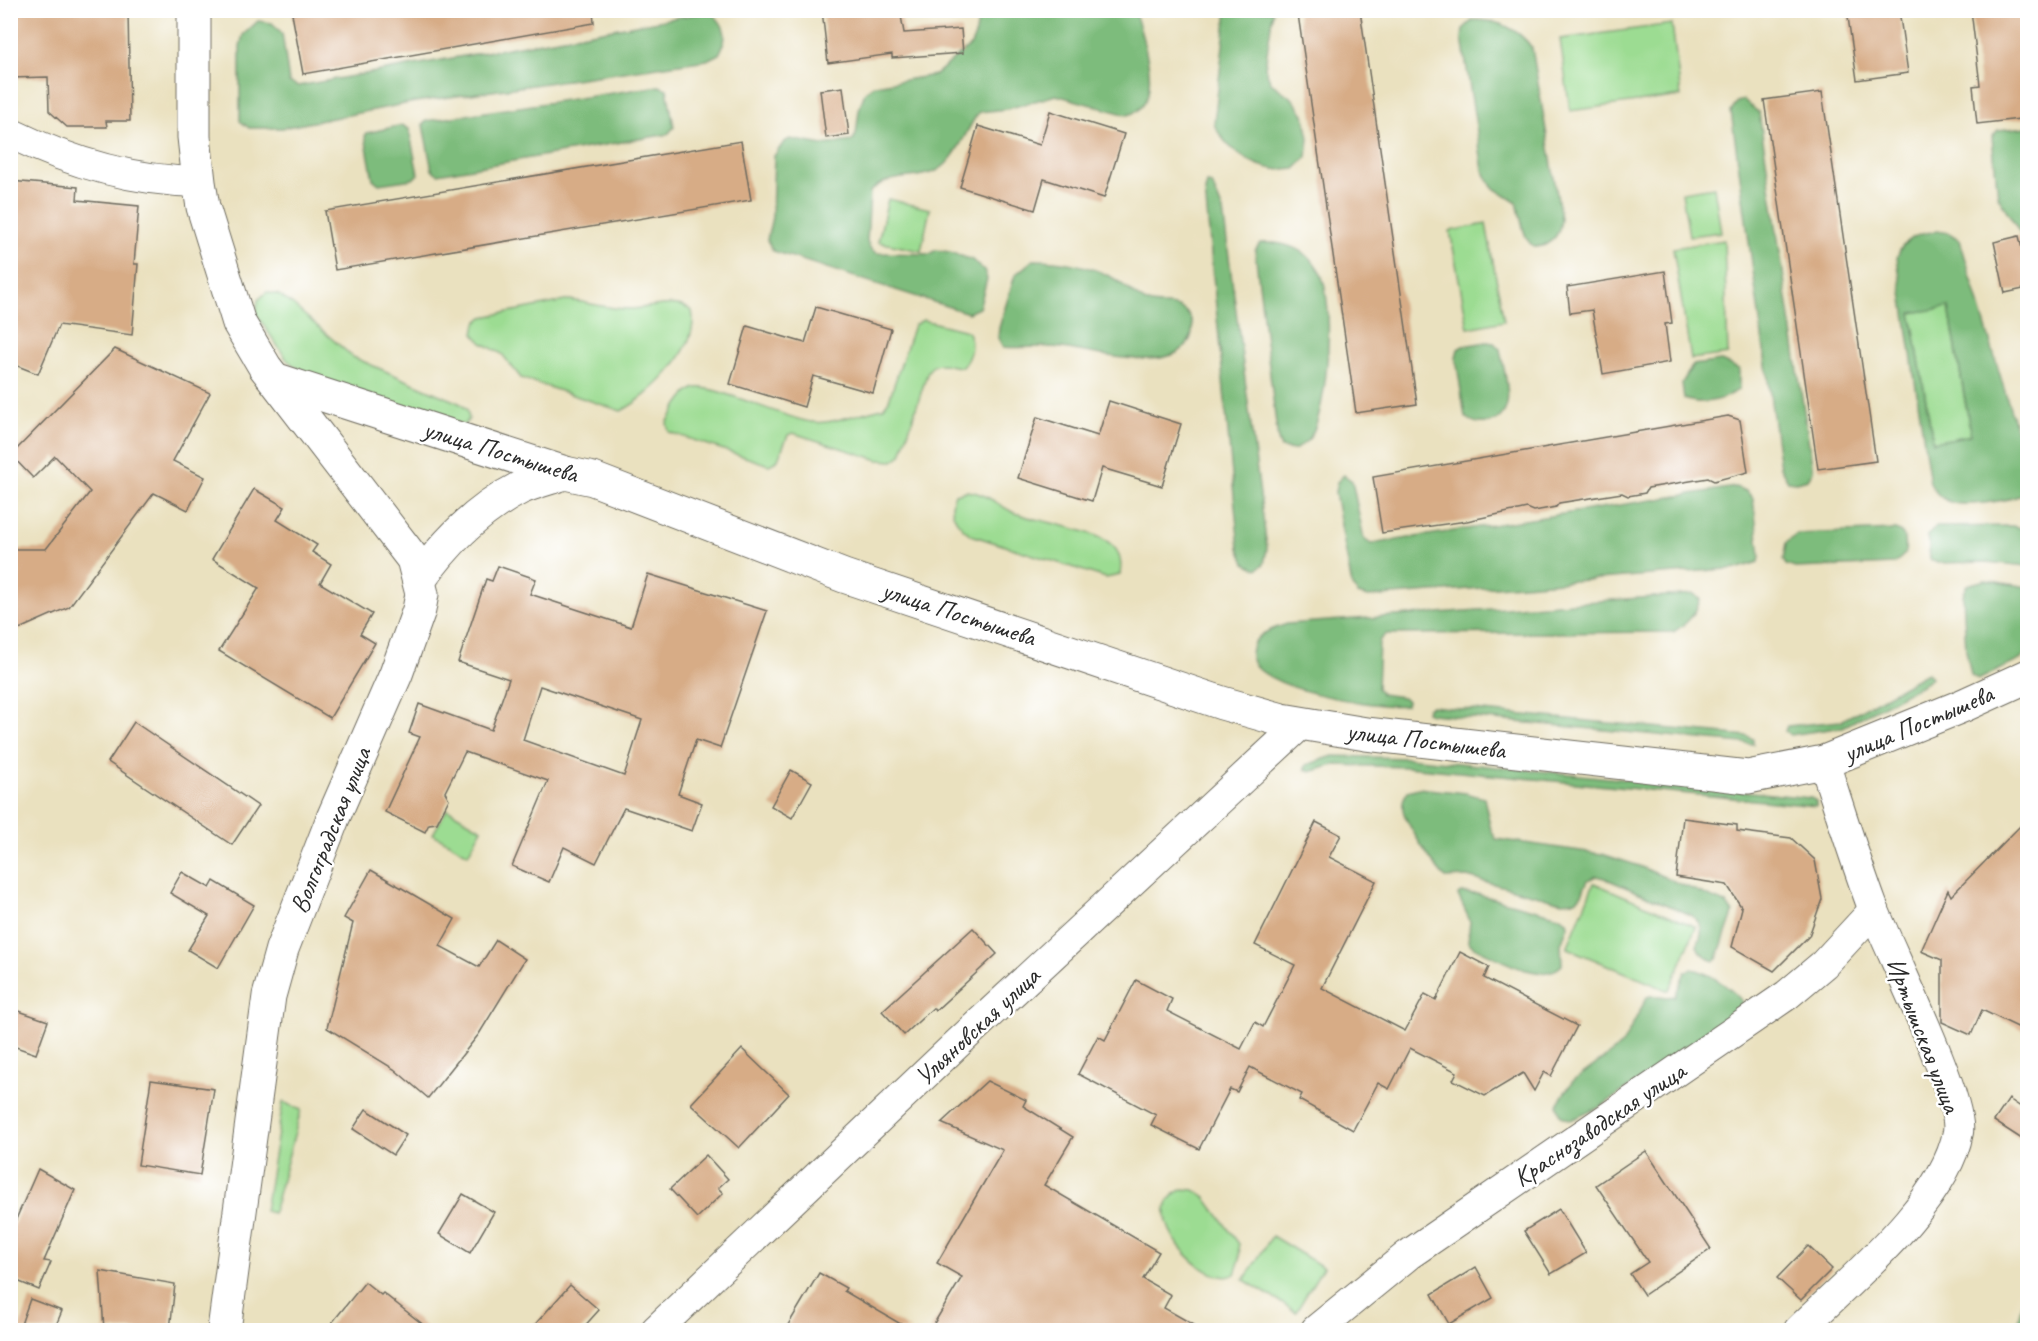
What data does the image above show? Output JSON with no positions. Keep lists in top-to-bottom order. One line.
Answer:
{"streets":{"main road":["улица Постышева","Волгоградская улица"],"street":["Ульяновская улица","Иртышская улица","Краснозаводская улица"]},"crossings":[["улица Постышева","Волгоградская улица"],["улица Постышева","Ульяновская улица"],["улица Постышева","Иртышская улица"],["Иртышская улица","Краснозаводская улица"]]}
